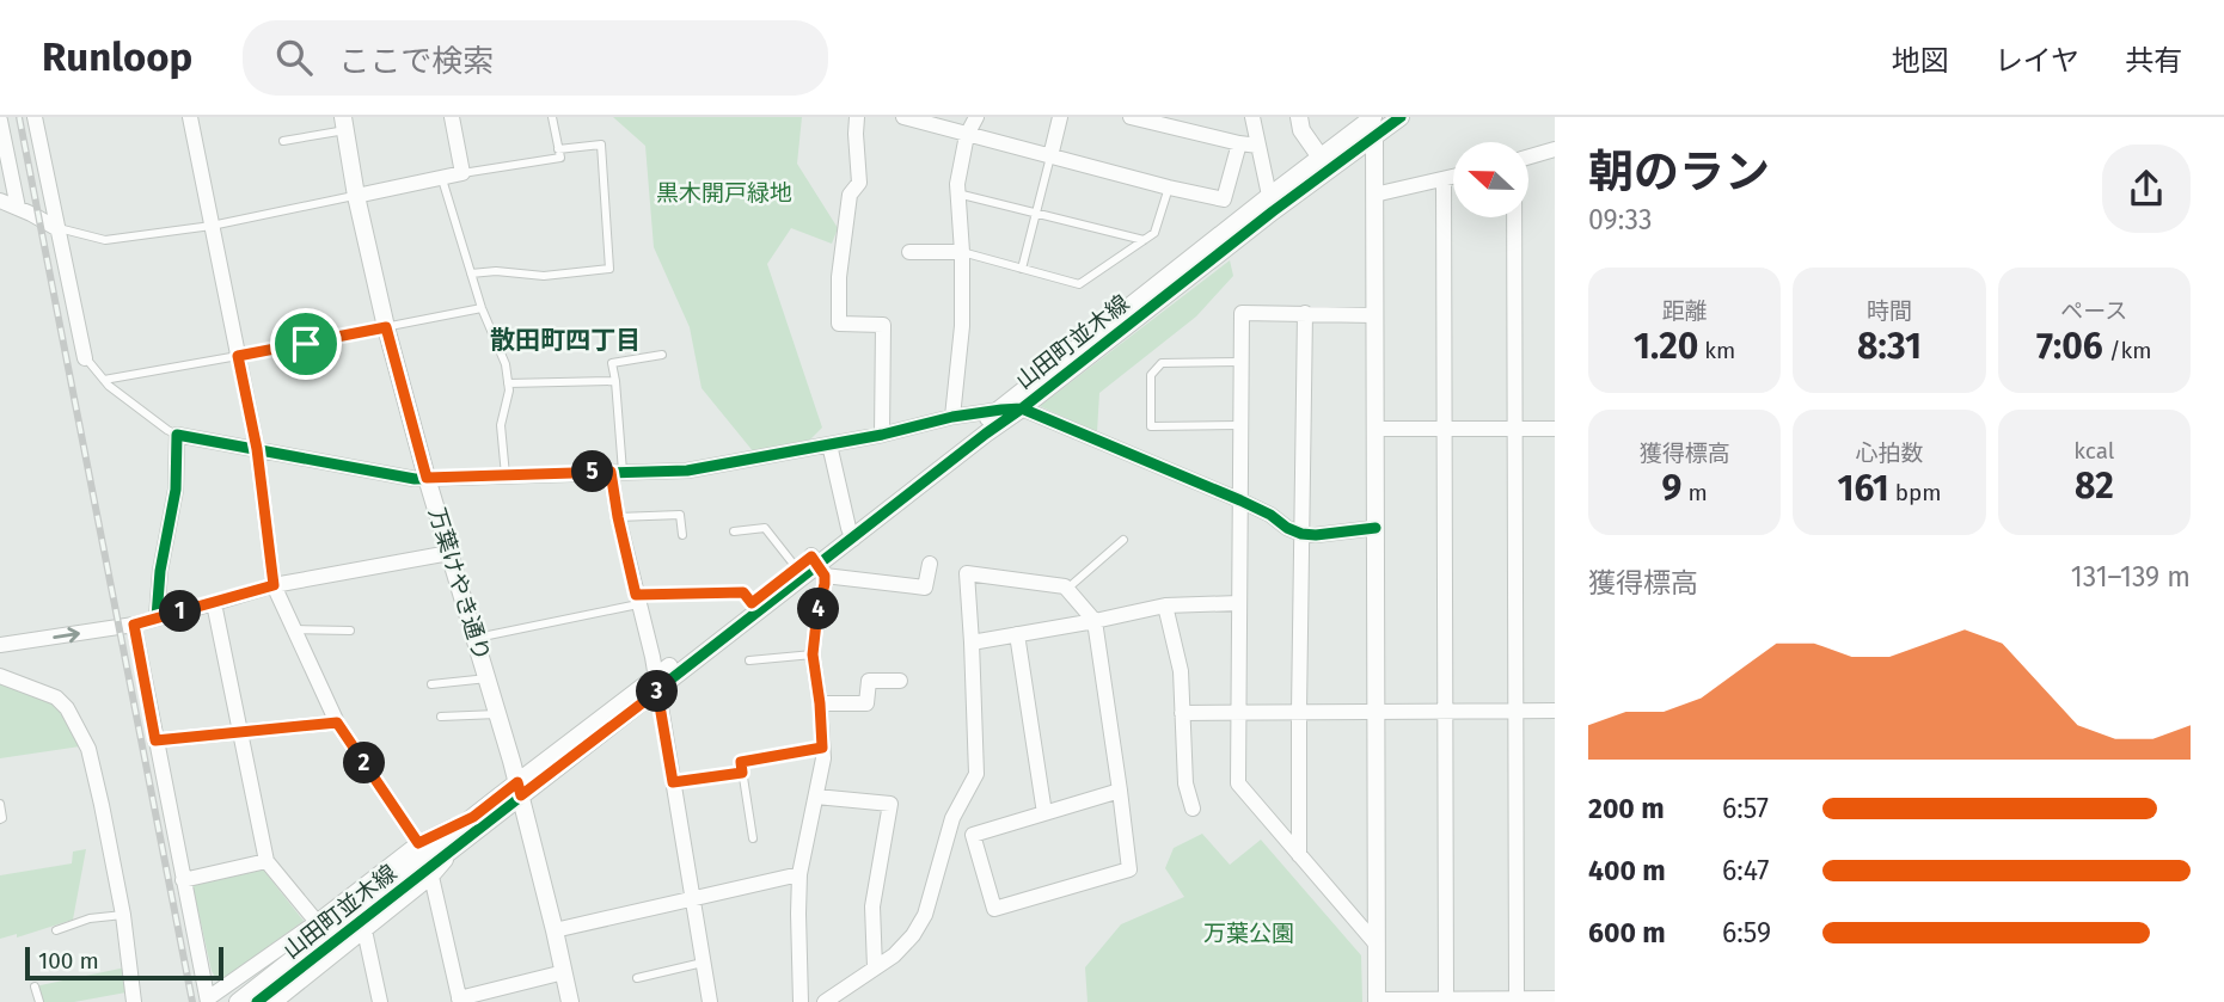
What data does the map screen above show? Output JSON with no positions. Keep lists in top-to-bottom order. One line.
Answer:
{"streets":{"street":["山田町並木線","万葉けやき通り"]},"crossings":[["山田町並木線","万葉けやき通り"]],"districts":["散田町四丁目"],"parks":["黒木開戸緑地","万葉公園"],"scale_bar":"100 m","north":"left","page":{"header":"Runloop","search":"ここで検索","nav":["地図","レイヤ","共有"],"heading":["朝のラン","09:33"],"stats":[["距離","1.20 km"],["時間","8:31"],["ペース","7:06 /km"],["獲得標高","9 m"],["心拍数","161 bpm"],["kcal","82"]],"pins":["5","4","1","3","2"],"chart":["獲得標高","131–139 m"],"list":[{"name":"200 m","note":"6:57"},{"name":"400 m","note":"6:47"},{"name":"600 m","note":"6:59"}],"scale":"100 m"}}
